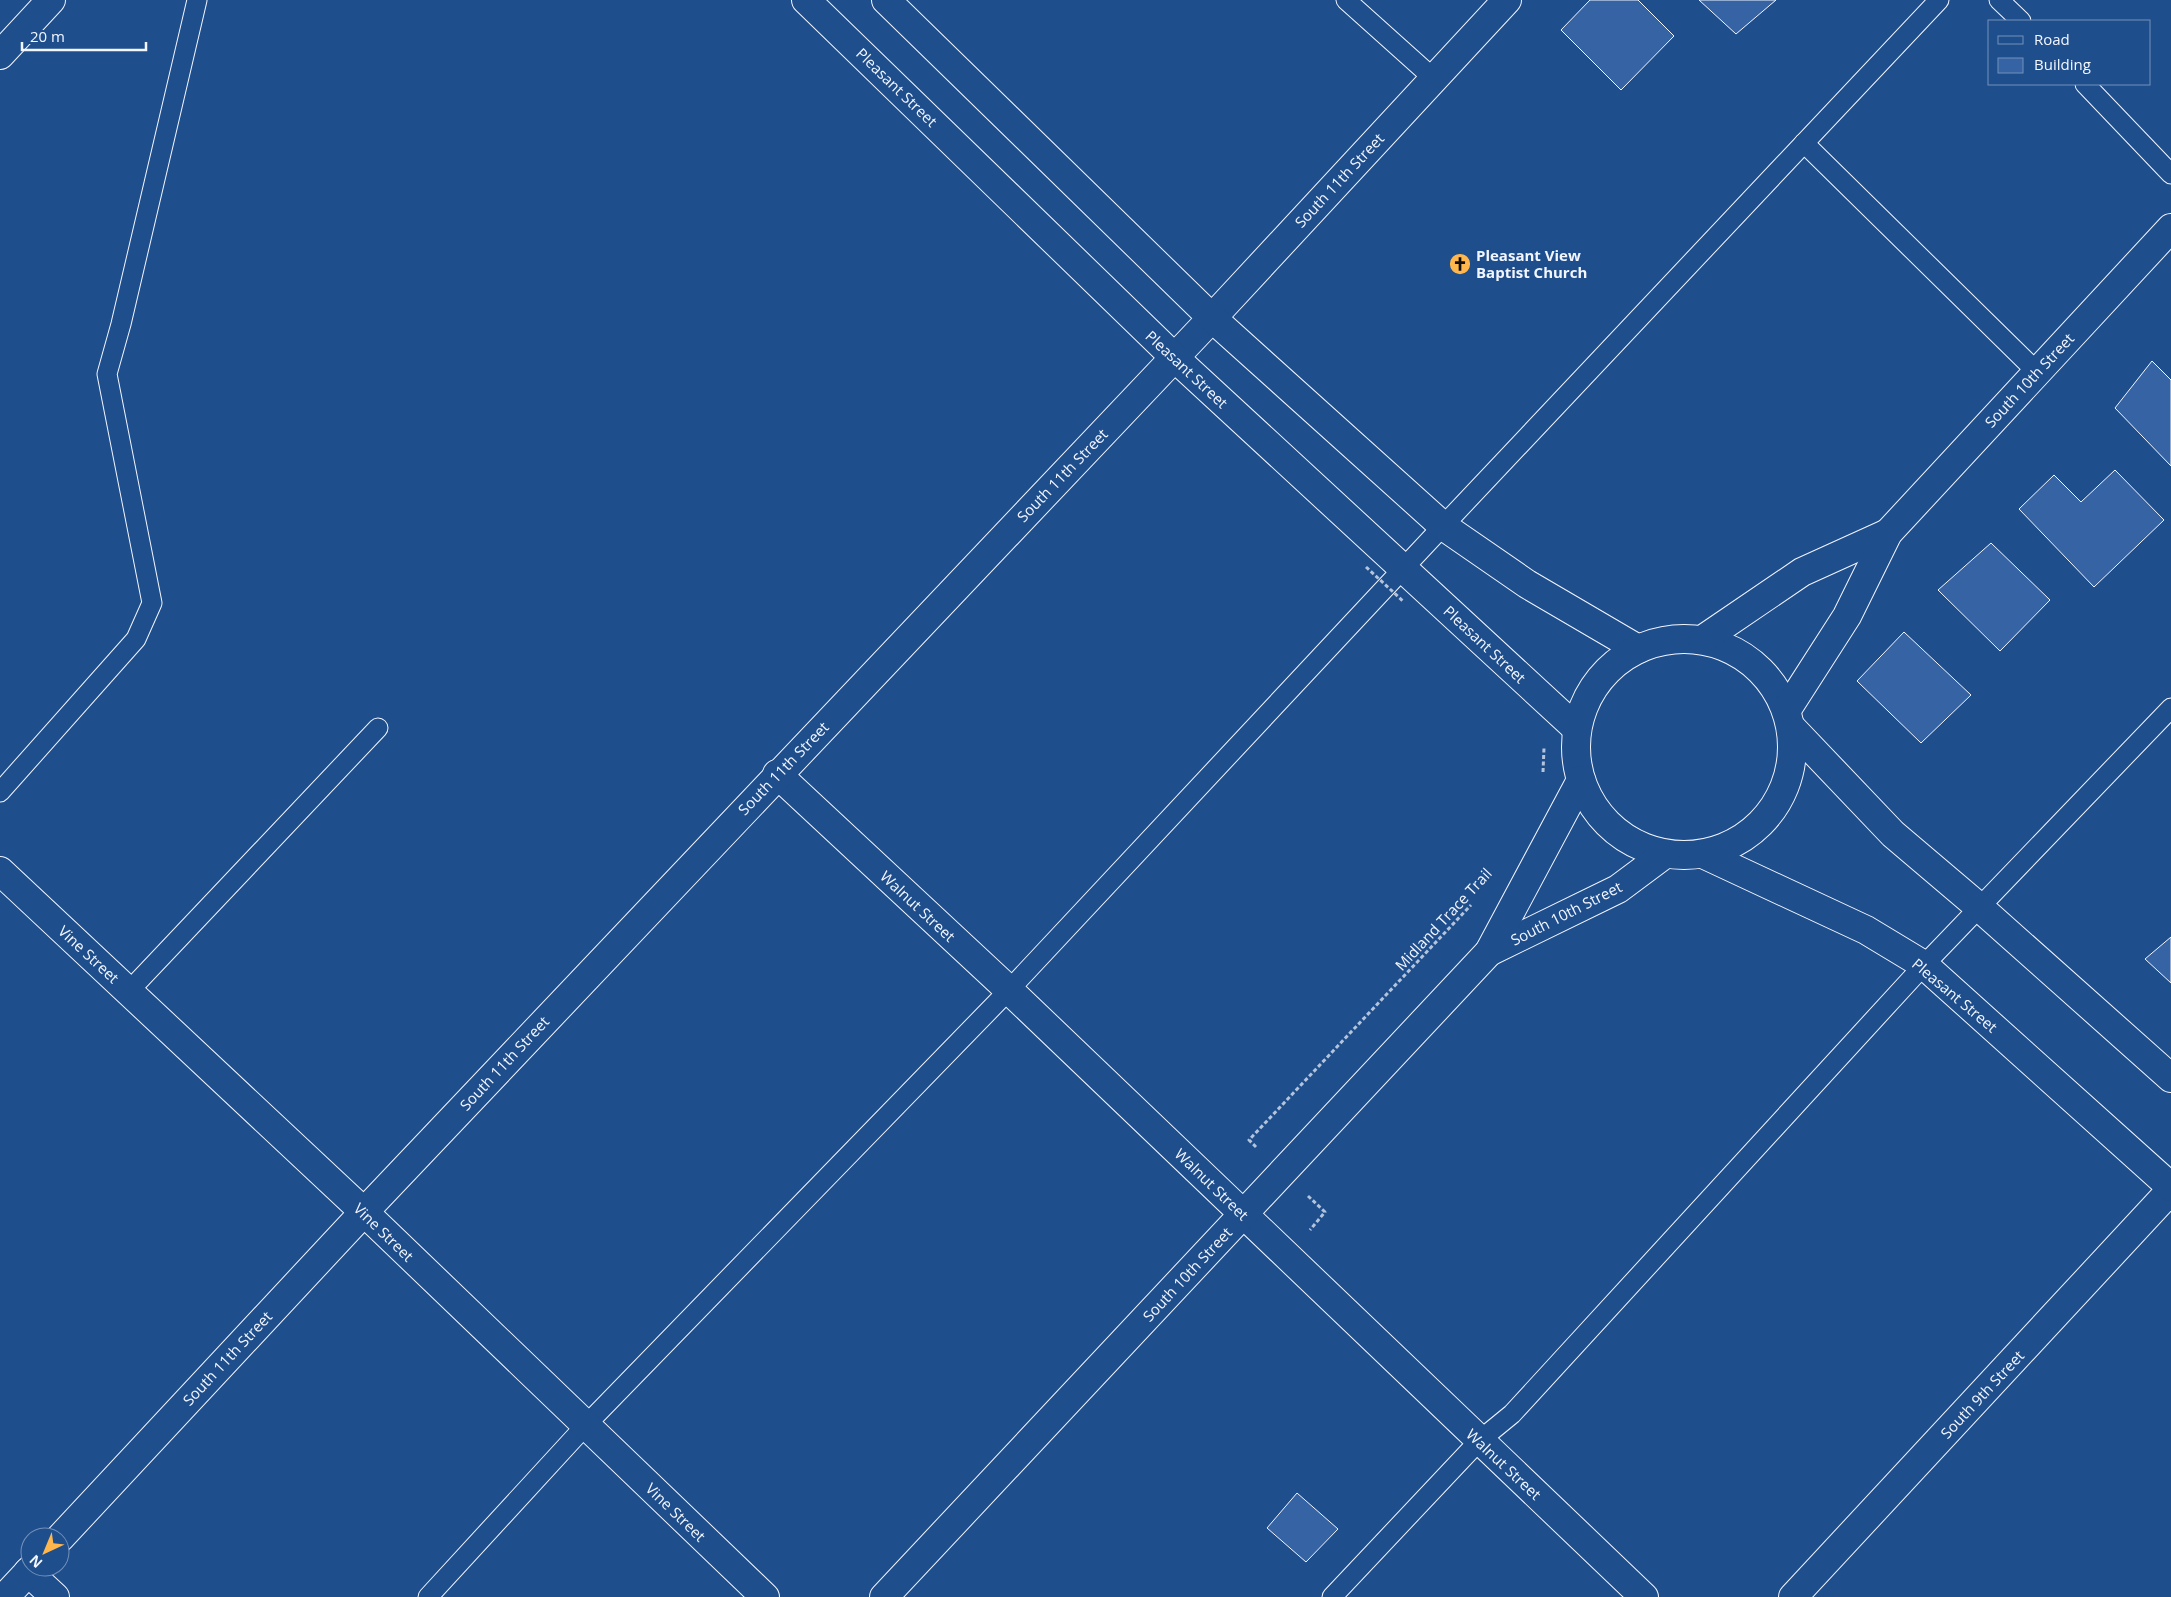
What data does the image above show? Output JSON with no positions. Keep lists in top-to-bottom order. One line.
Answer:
{"streets":{"street":["Pleasant Street","South 11th Street","South 10th Street","Walnut Street","Vine Street","South 9th Street"],"path":["Midland Trace Trail"]},"crossings":[["Pleasant Street","South 11th Street"],["Pleasant Street","South 9th Street"],["South 11th Street","Walnut Street"],["South 11th Street","Vine Street"],["South 10th Street","Walnut Street"]],"places":{"church":["Pleasant View Baptist Church"]},"legend":["Road","Building"],"scale_bar":"20 m","north":"bottom left"}
